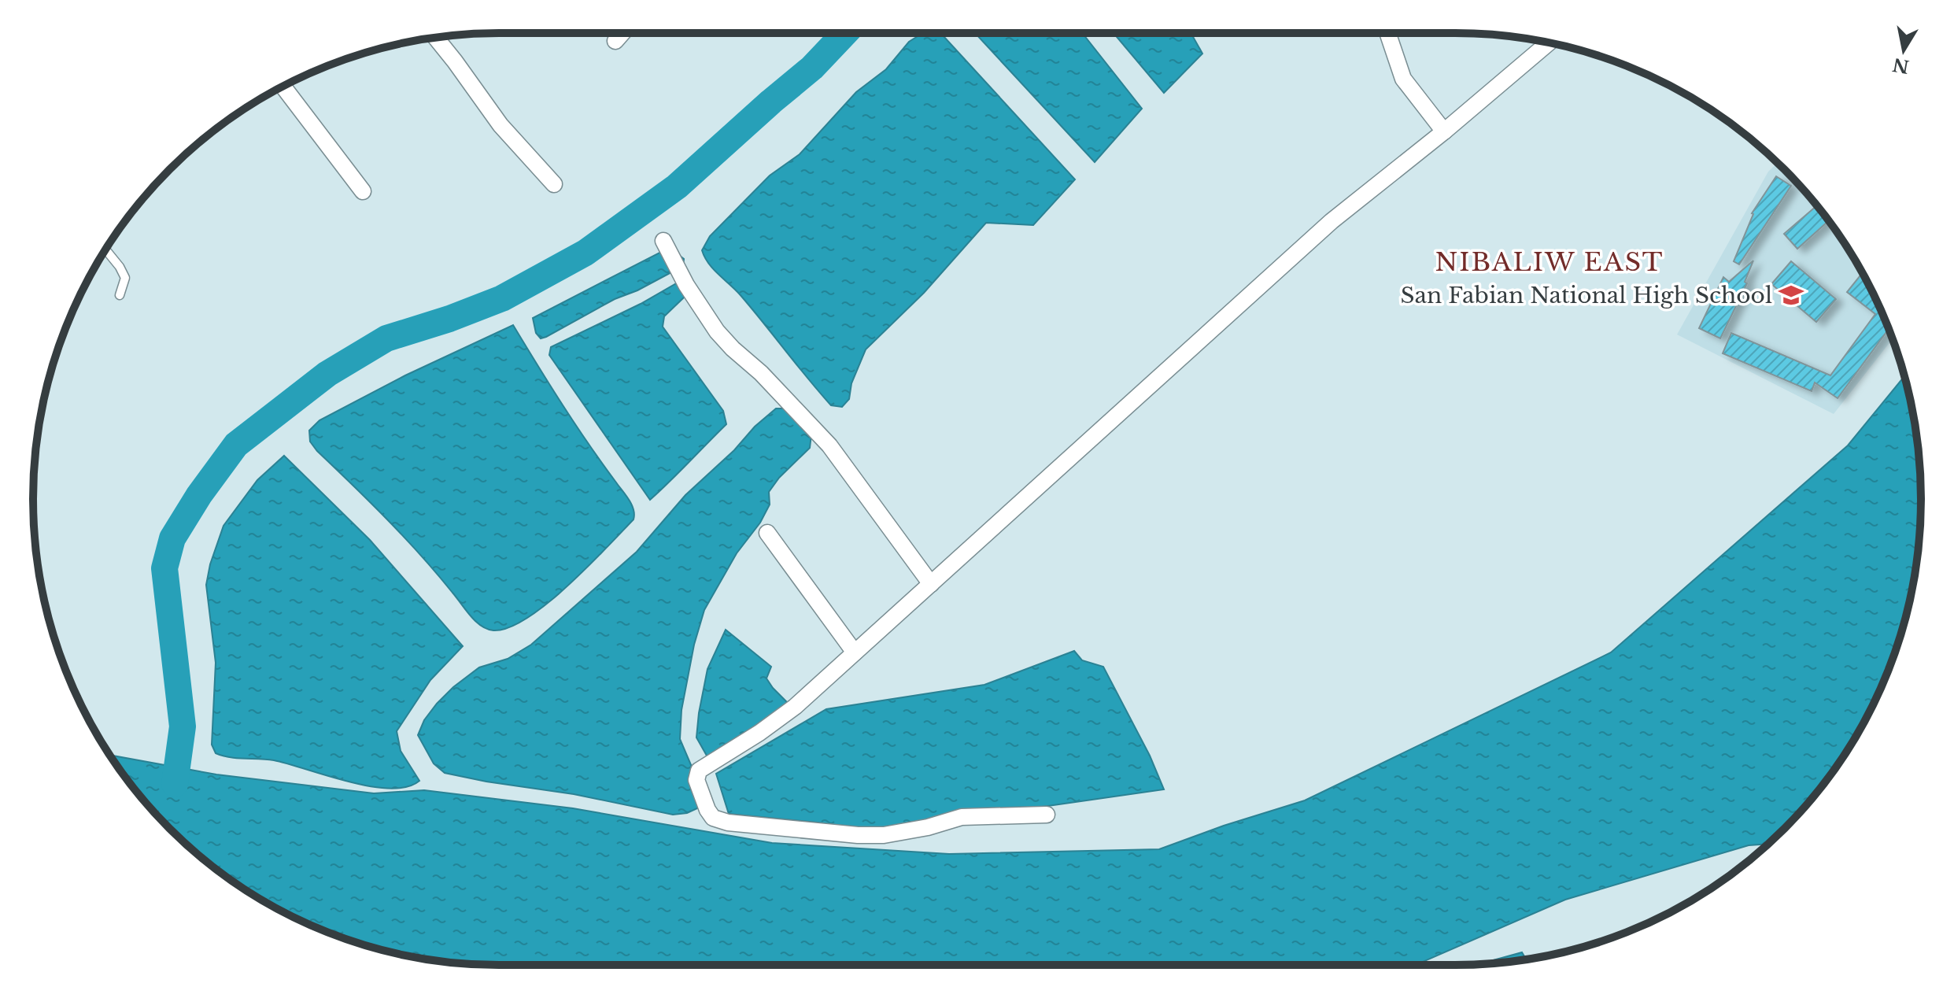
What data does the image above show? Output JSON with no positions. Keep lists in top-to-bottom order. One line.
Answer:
{"districts":["NIBALIW EAST"],"places":{"school or university":["San Fabian National High School"]},"north":"bottom"}
